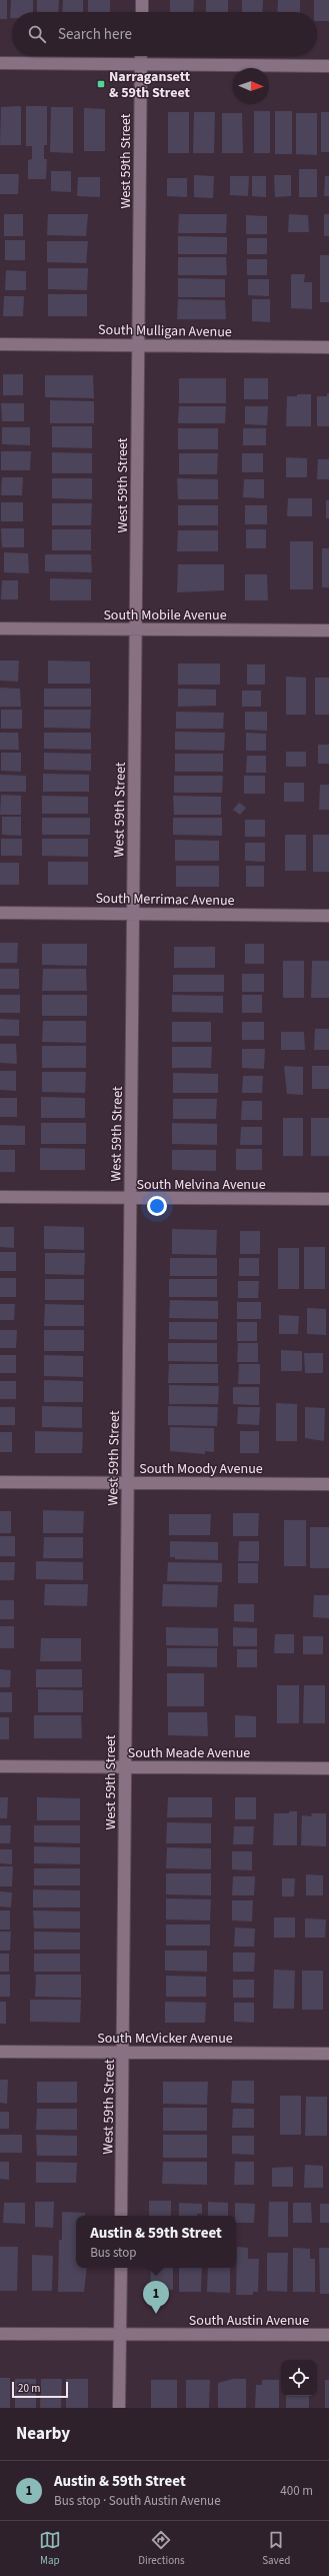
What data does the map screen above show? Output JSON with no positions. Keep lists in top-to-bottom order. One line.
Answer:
{"streets":{"street":["West 59th Street","South Mulligan Avenue","South Mobile Avenue","South Merrimac Avenue","South Melvina Avenue","South Moody Avenue","South Meade Avenue","South McVicker Avenue","South Austin Avenue"]},"crossings":[["West 59th Street","South Mulligan Avenue"],["West 59th Street","South Mobile Avenue"],["West 59th Street","South Merrimac Avenue"],["West 59th Street","South Melvina Avenue"],["West 59th Street","South Moody Avenue"],["West 59th Street","South Meade Avenue"],["West 59th Street","South McVicker Avenue"]],"places":{"transit":["Narragansett & 59th Street"]},"scale_bar":"20 m","north":"right","page":{"search":"Search here","popup":["Austin & 59th Street","Bus stop"],"pins":"1","scale":"20 m","heading":"Nearby","list":[{"mark":"1","name":"Austin & 59th Street","note":"Bus stop · South Austin Avenue","value":"400 m"}],"nav":["Map","Directions","Saved"]}}
